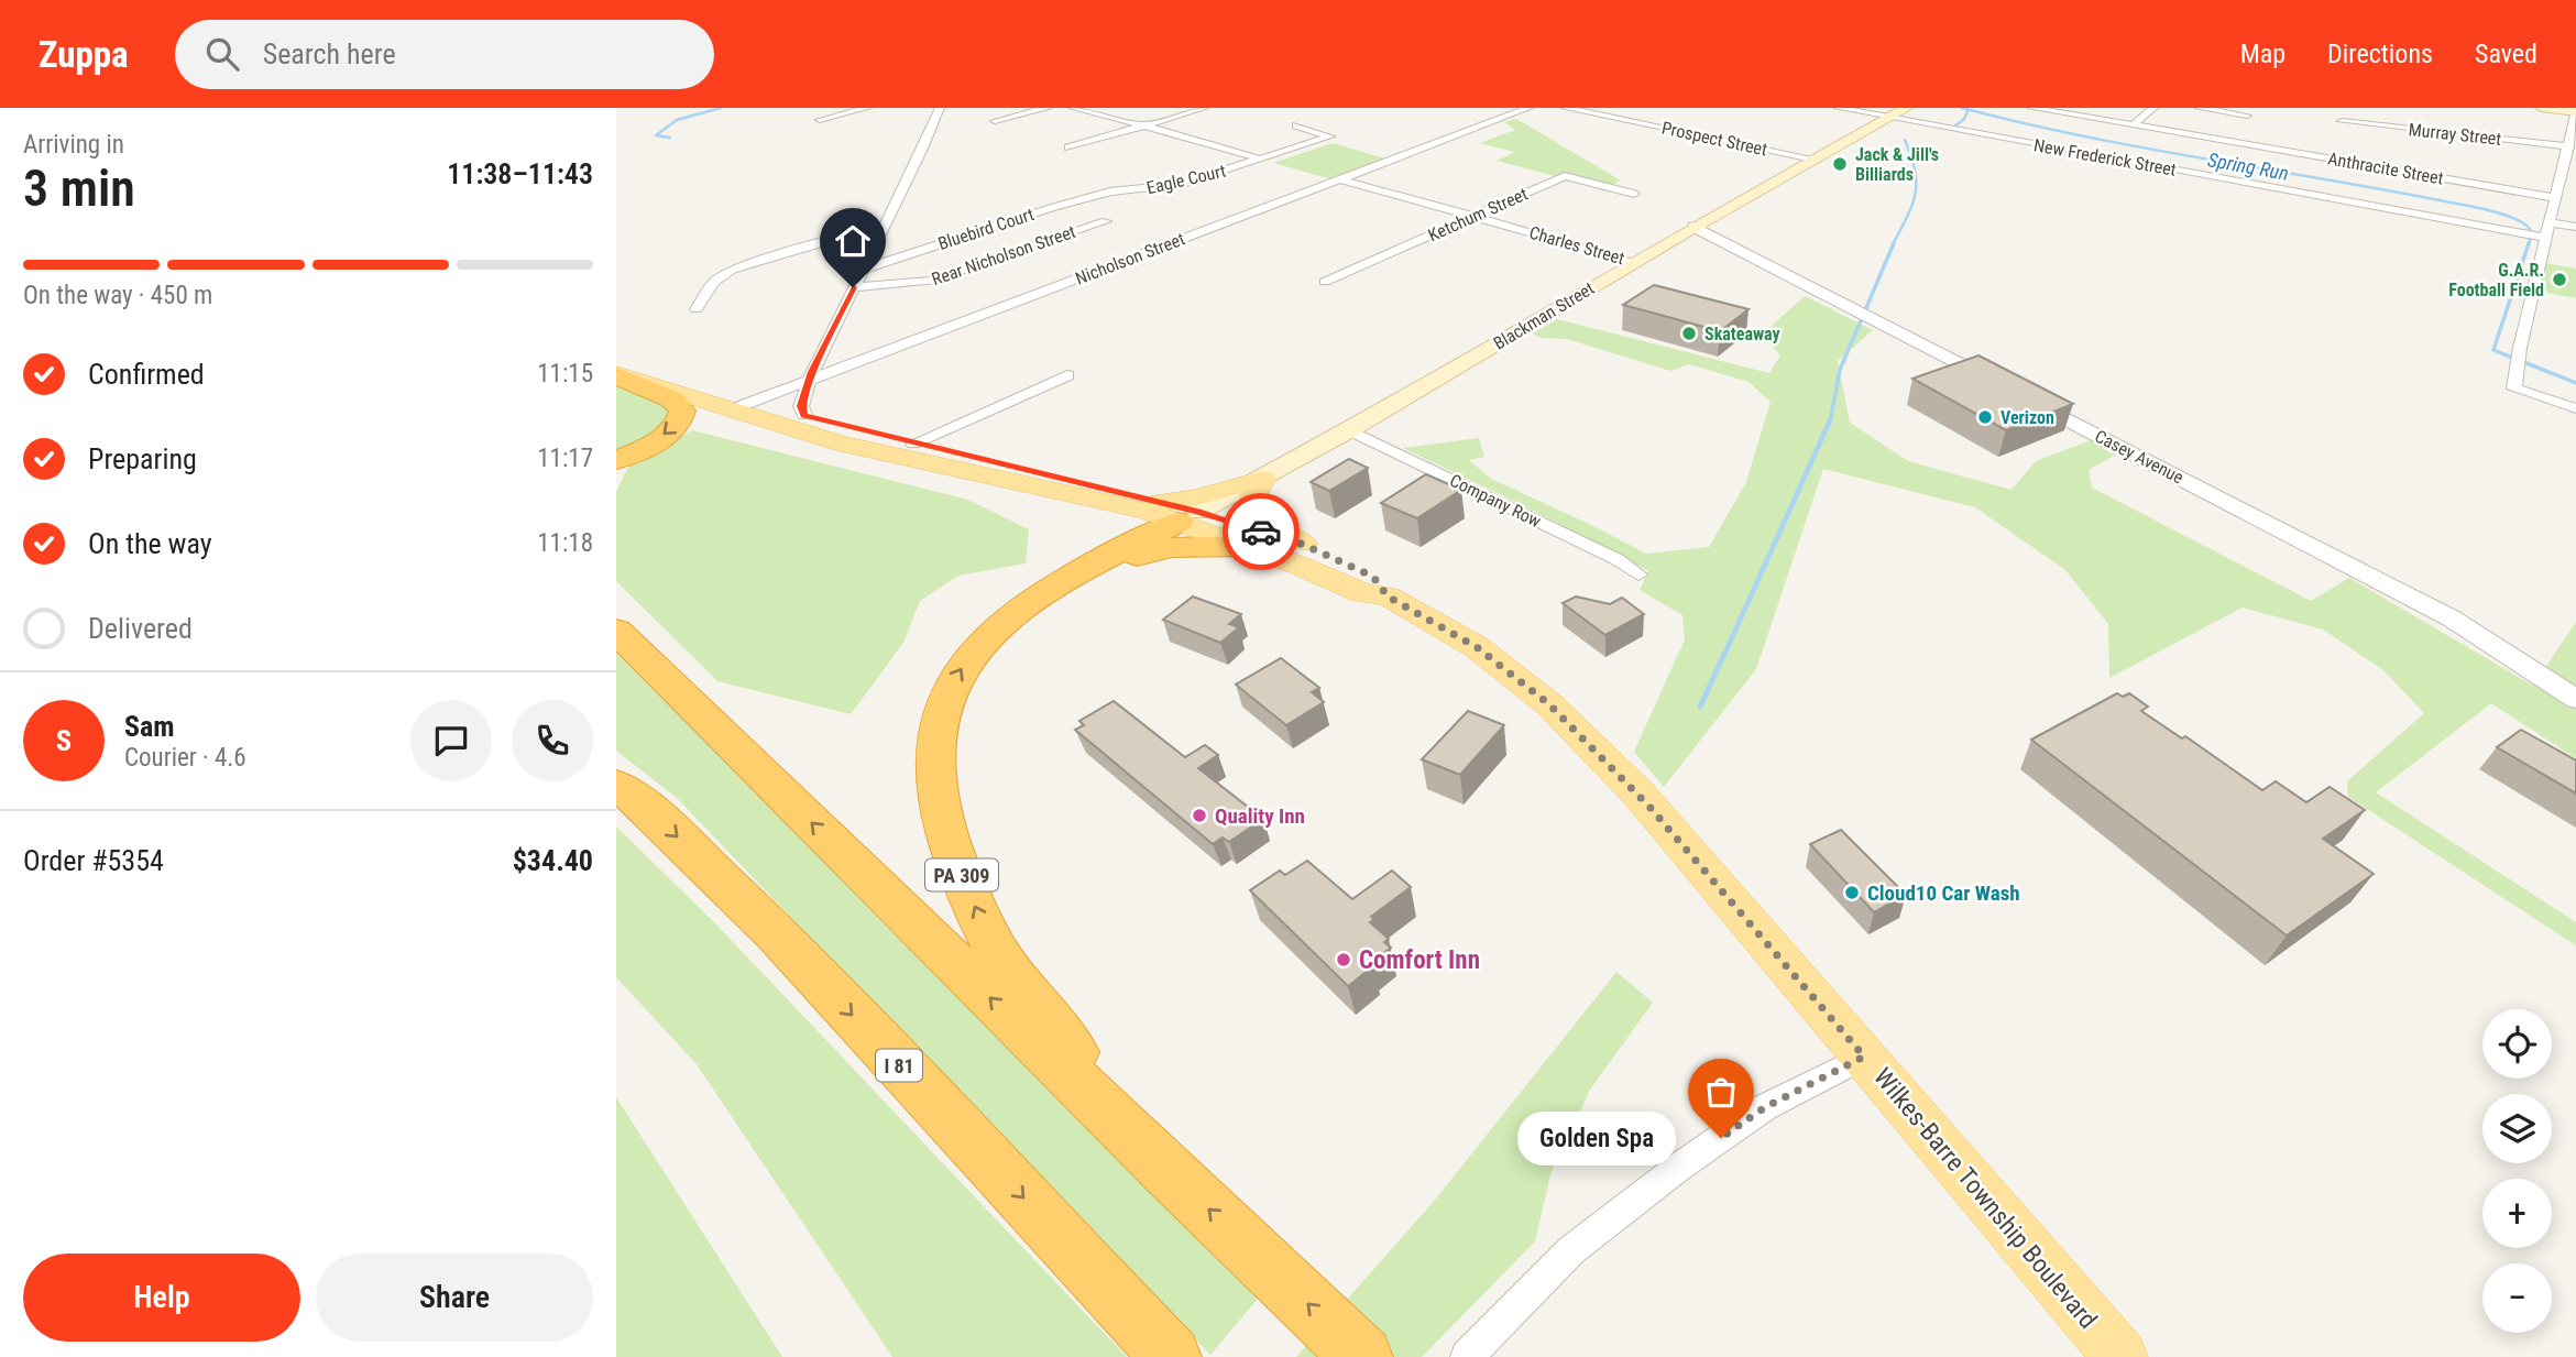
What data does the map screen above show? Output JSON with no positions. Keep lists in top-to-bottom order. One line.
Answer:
{"streets":{"highway":["PA 309","I 81"],"main road":["Blackman Street","Wilkes-Barre Township Boulevard"],"street":["Murray Street","Prospect Street","New Frederick Street","Anthracite Street","Eagle Court","Ketchum Street","Bluebird Court","Charles Street","Rear Nicholson Street","Nicholson Street","Casey Avenue","Company Row"]},"crossings":[["Prospect Street","Blackman Street"],["New Frederick Street","Blackman Street"],["Eagle Court","Bluebird Court"],["Ketchum Street","Charles Street"],["Charles Street","Nicholson Street"],["Charles Street","Blackman Street"],["Nicholson Street","Wilkes-Barre Township Boulevard"],["Blackman Street","Casey Avenue"],["Blackman Street","Company Row"],["Blackman Street","PA 309"],["Blackman Street","Wilkes-Barre Township Boulevard"],["PA 309","Wilkes-Barre Township Boulevard"]],"water":["Spring Run"],"places":["Jack & Jill's Billiards","G.A.R. Football Field","Skateaway","Verizon","Quality Inn","Cloud10 Car Wash","Comfort Inn","Golden Spa"],"page":{"header":"Zuppa","search":"Search here","nav":["Map","Directions","Saved"],"heading":["3 min","Arriving in","11:38–11:43"],"panel":["Sam","Courier · 4.6","Order #5354","$34.40"],"bar":"On the way · 450 m","list":[["Confirmed","11:15"],["Preparing","11:17"],["On the way","11:18"],"Delivered"],"round":"S","map_buttons":["+","−"],"bubble":"Golden Spa","buttons":["Help","Share"]}}
